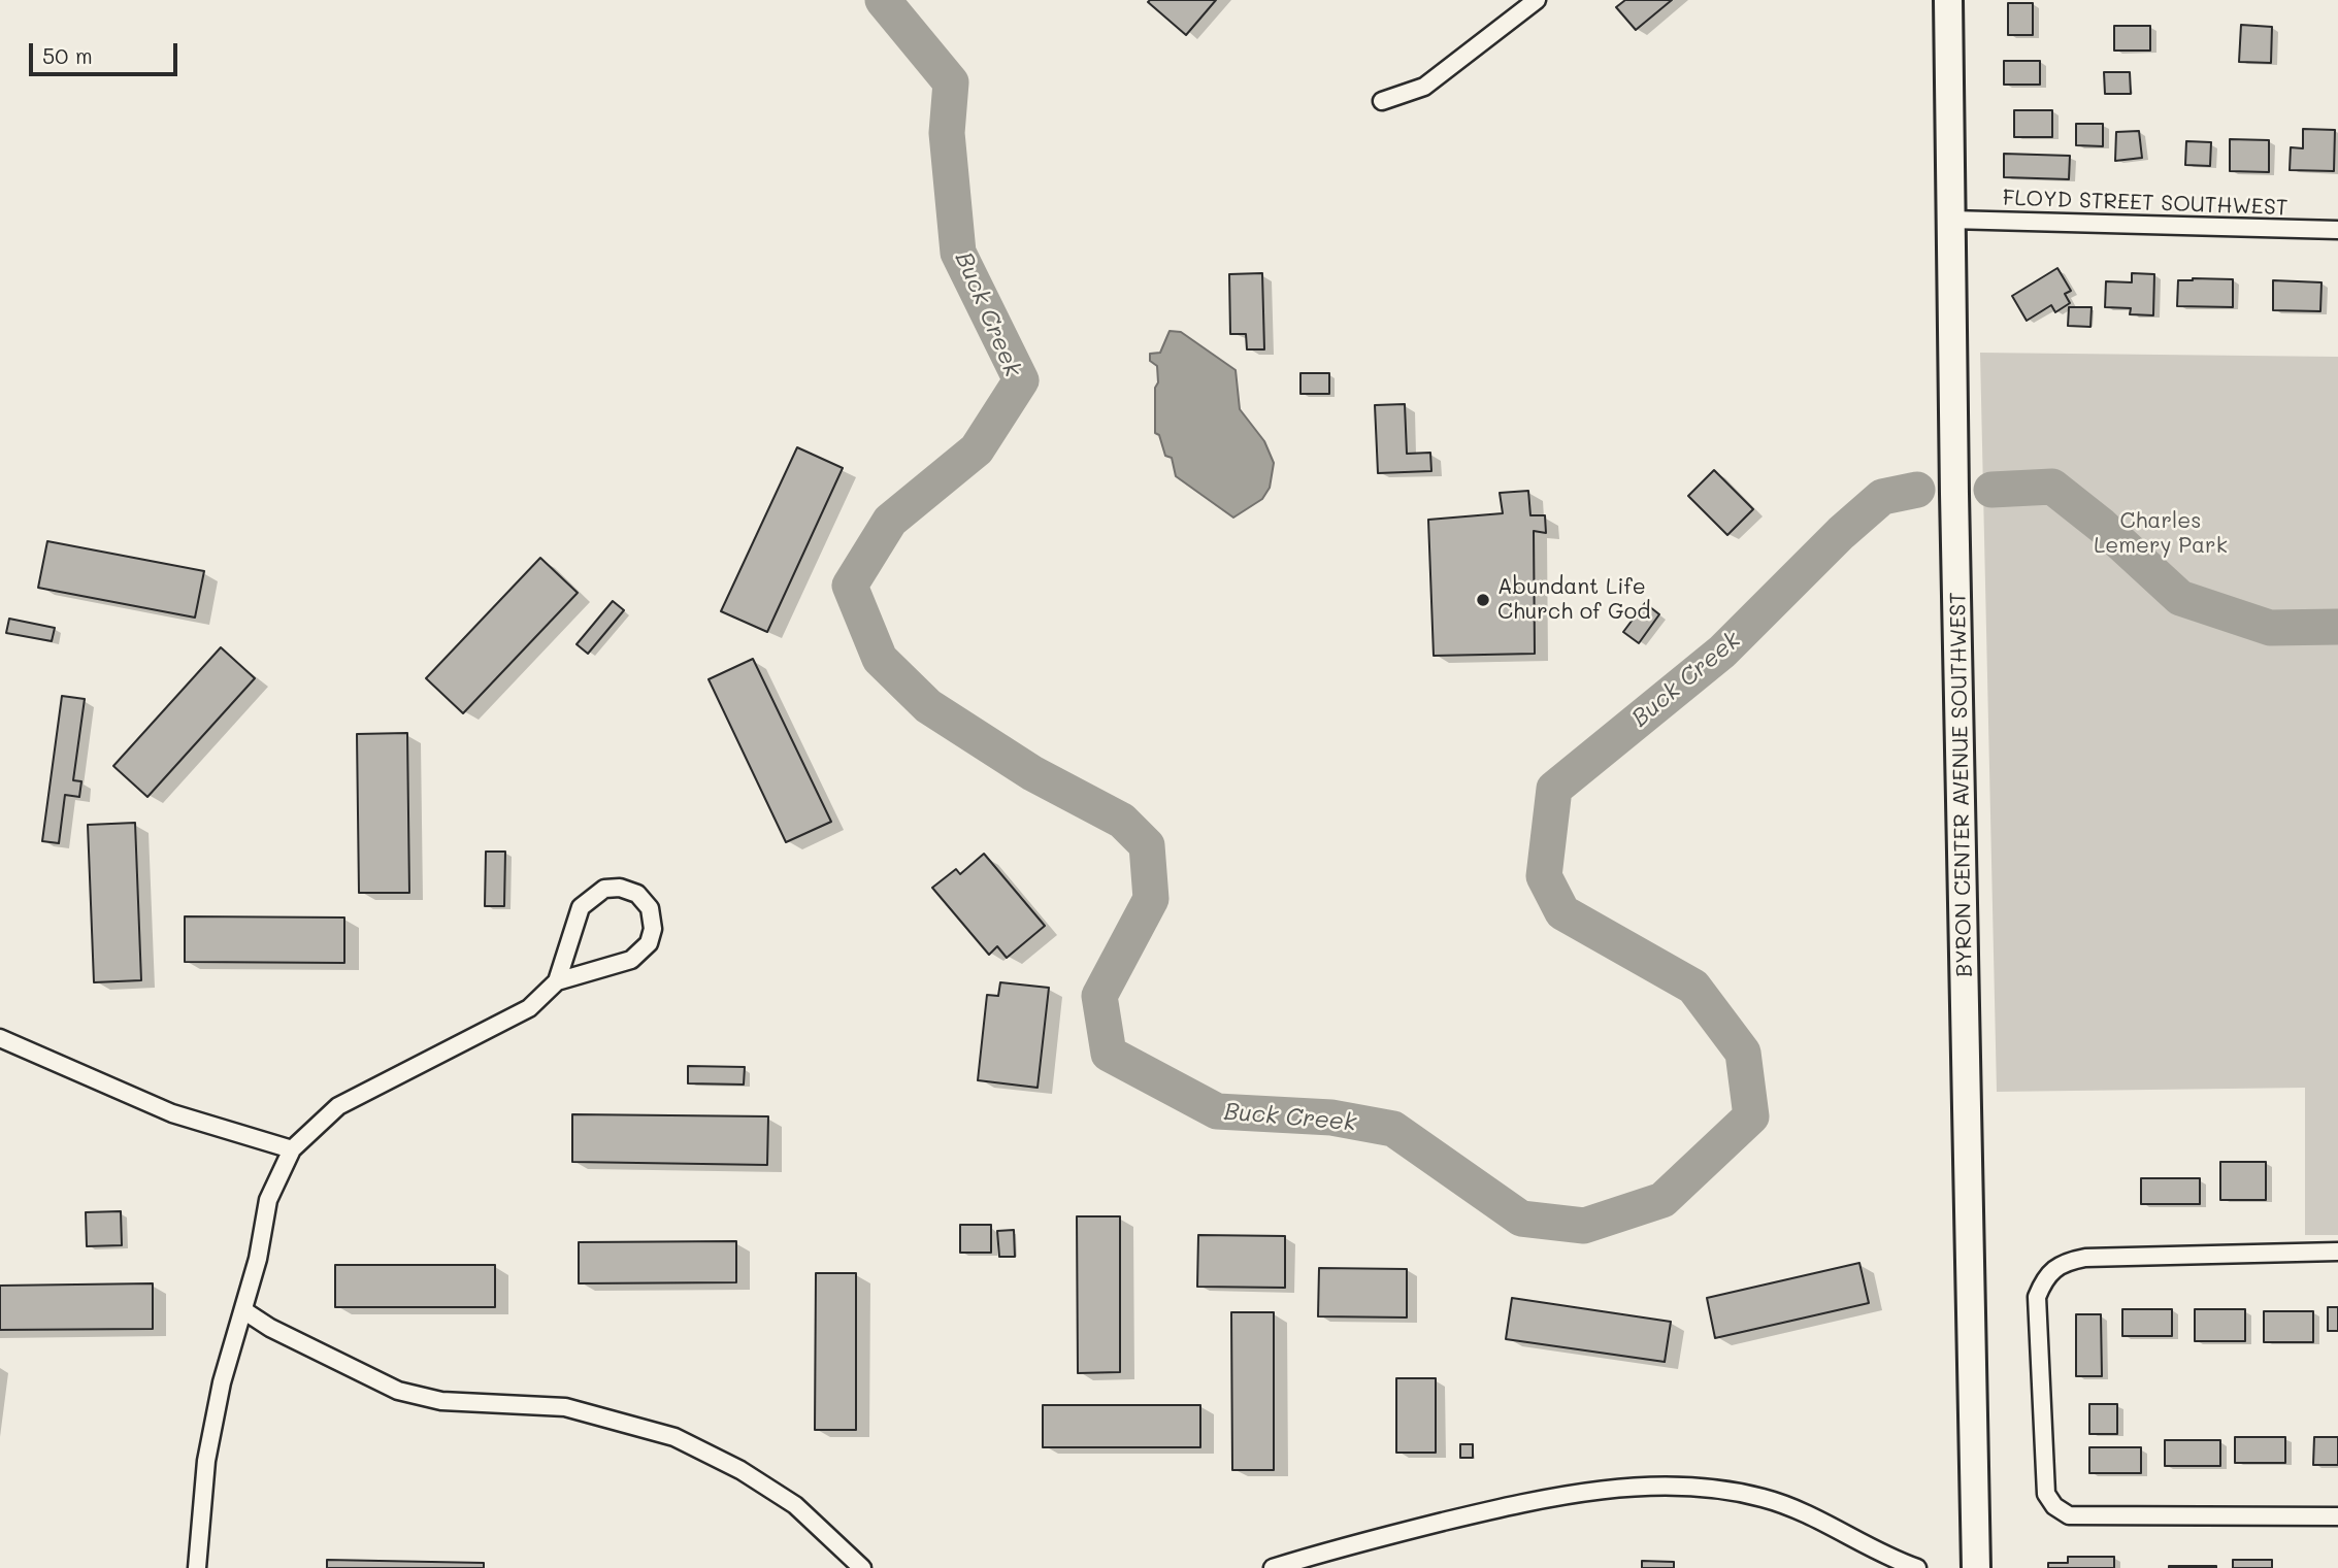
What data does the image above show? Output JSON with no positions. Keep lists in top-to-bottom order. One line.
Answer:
{"streets":{"main road":["BYRON CENTER AVENUE SOUTHWEST"],"street":["FLOYD STREET SOUTHWEST"]},"crossings":[["FLOYD STREET SOUTHWEST","BYRON CENTER AVENUE SOUTHWEST"]],"water":["Buck Creek"],"parks":["Charles Lemery Park"],"places":["Abundant Life Church of God"],"scale_bar":"50 m"}
